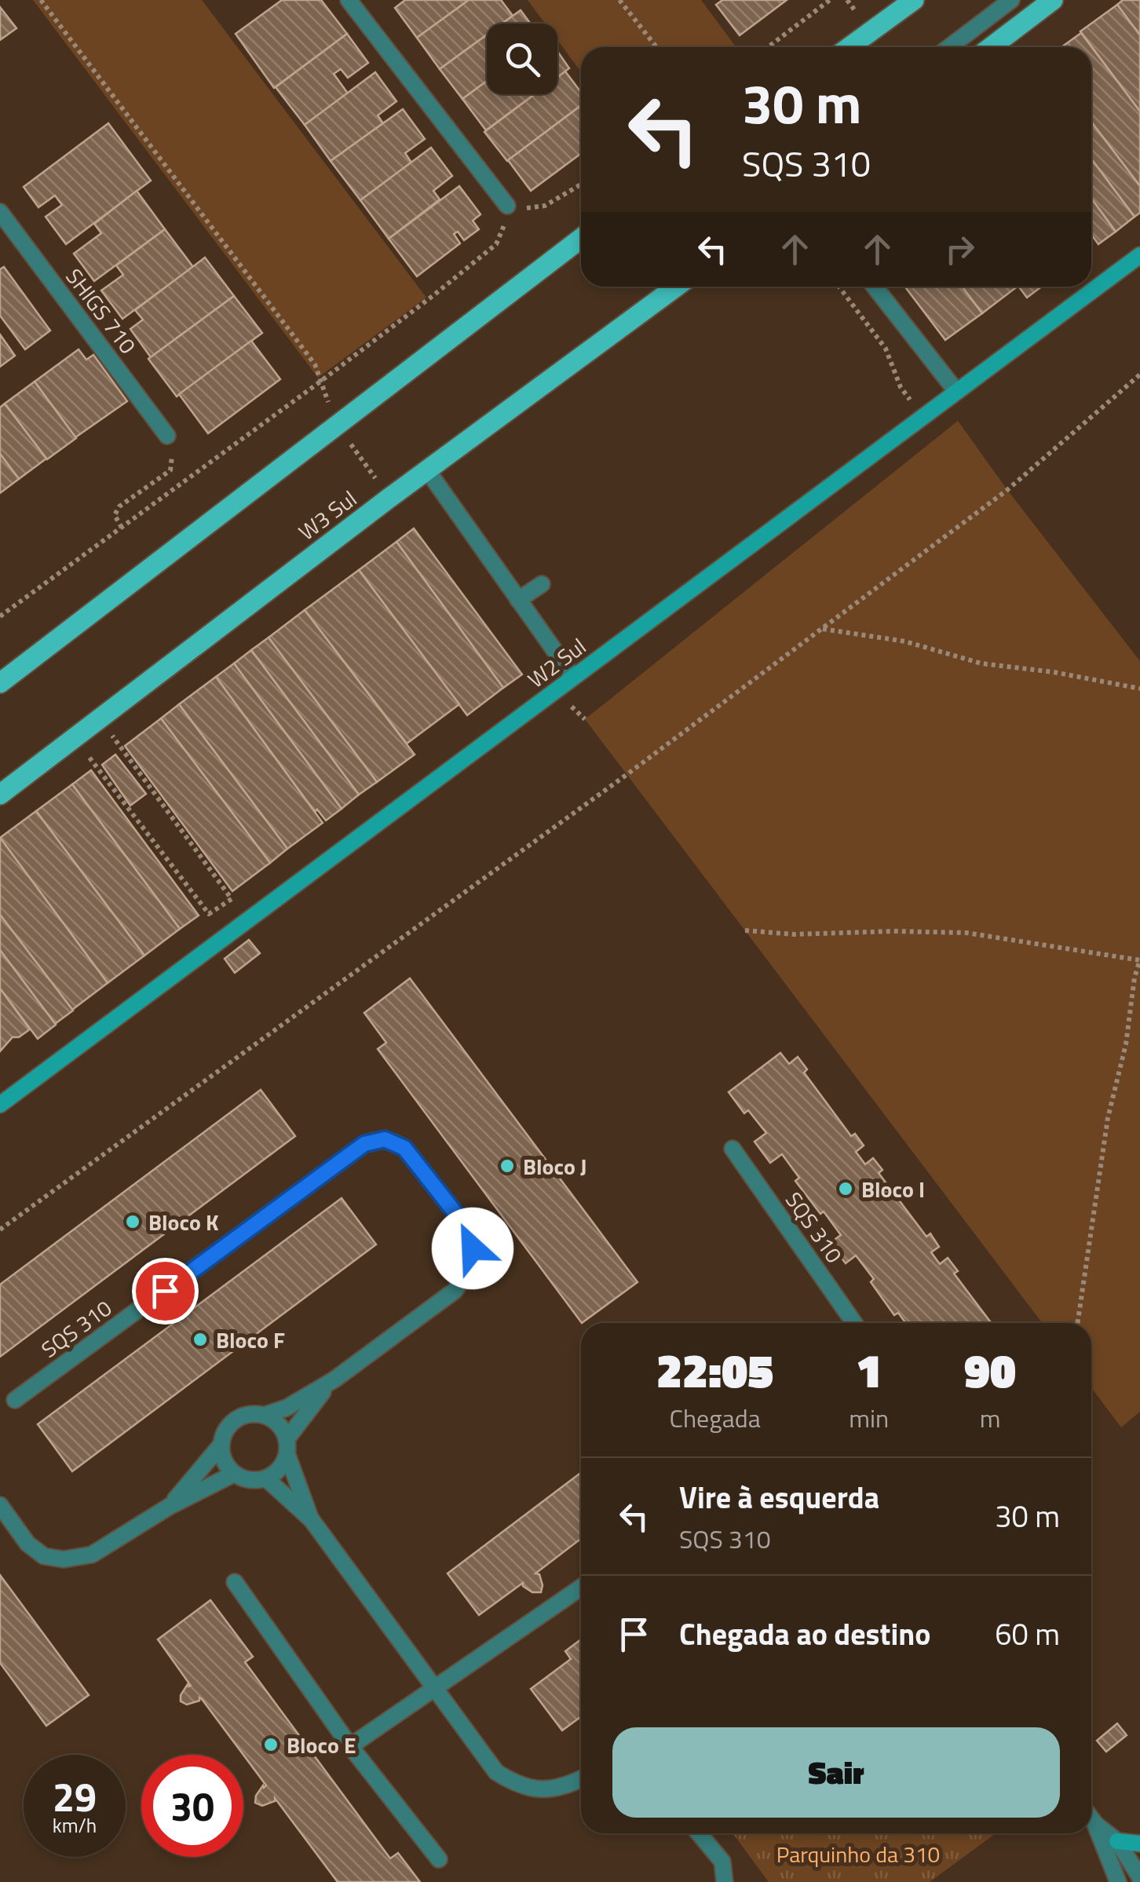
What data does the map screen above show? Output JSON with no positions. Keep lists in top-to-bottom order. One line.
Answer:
{"streets":{"main road":["W3 Sul"],"street":["SHIGS 710","W2 Sul","SQS 310"]},"parks":["Parquinho da 310"],"places":["Bloco J","Bloco I","Bloco K","Bloco F","Bloco E"],"page":{"turn":["30 m","SQS 310"],"eta":["22:05","Chegada","1","min","90","m"],"list":[{"name":"Vire à esquerda","note":"SQS 310","value":"30 m"},{"name":"Chegada ao destino","value":"60 m"}],"buttons":"Sair","speed":"29 km/h","limit":"30"}}
